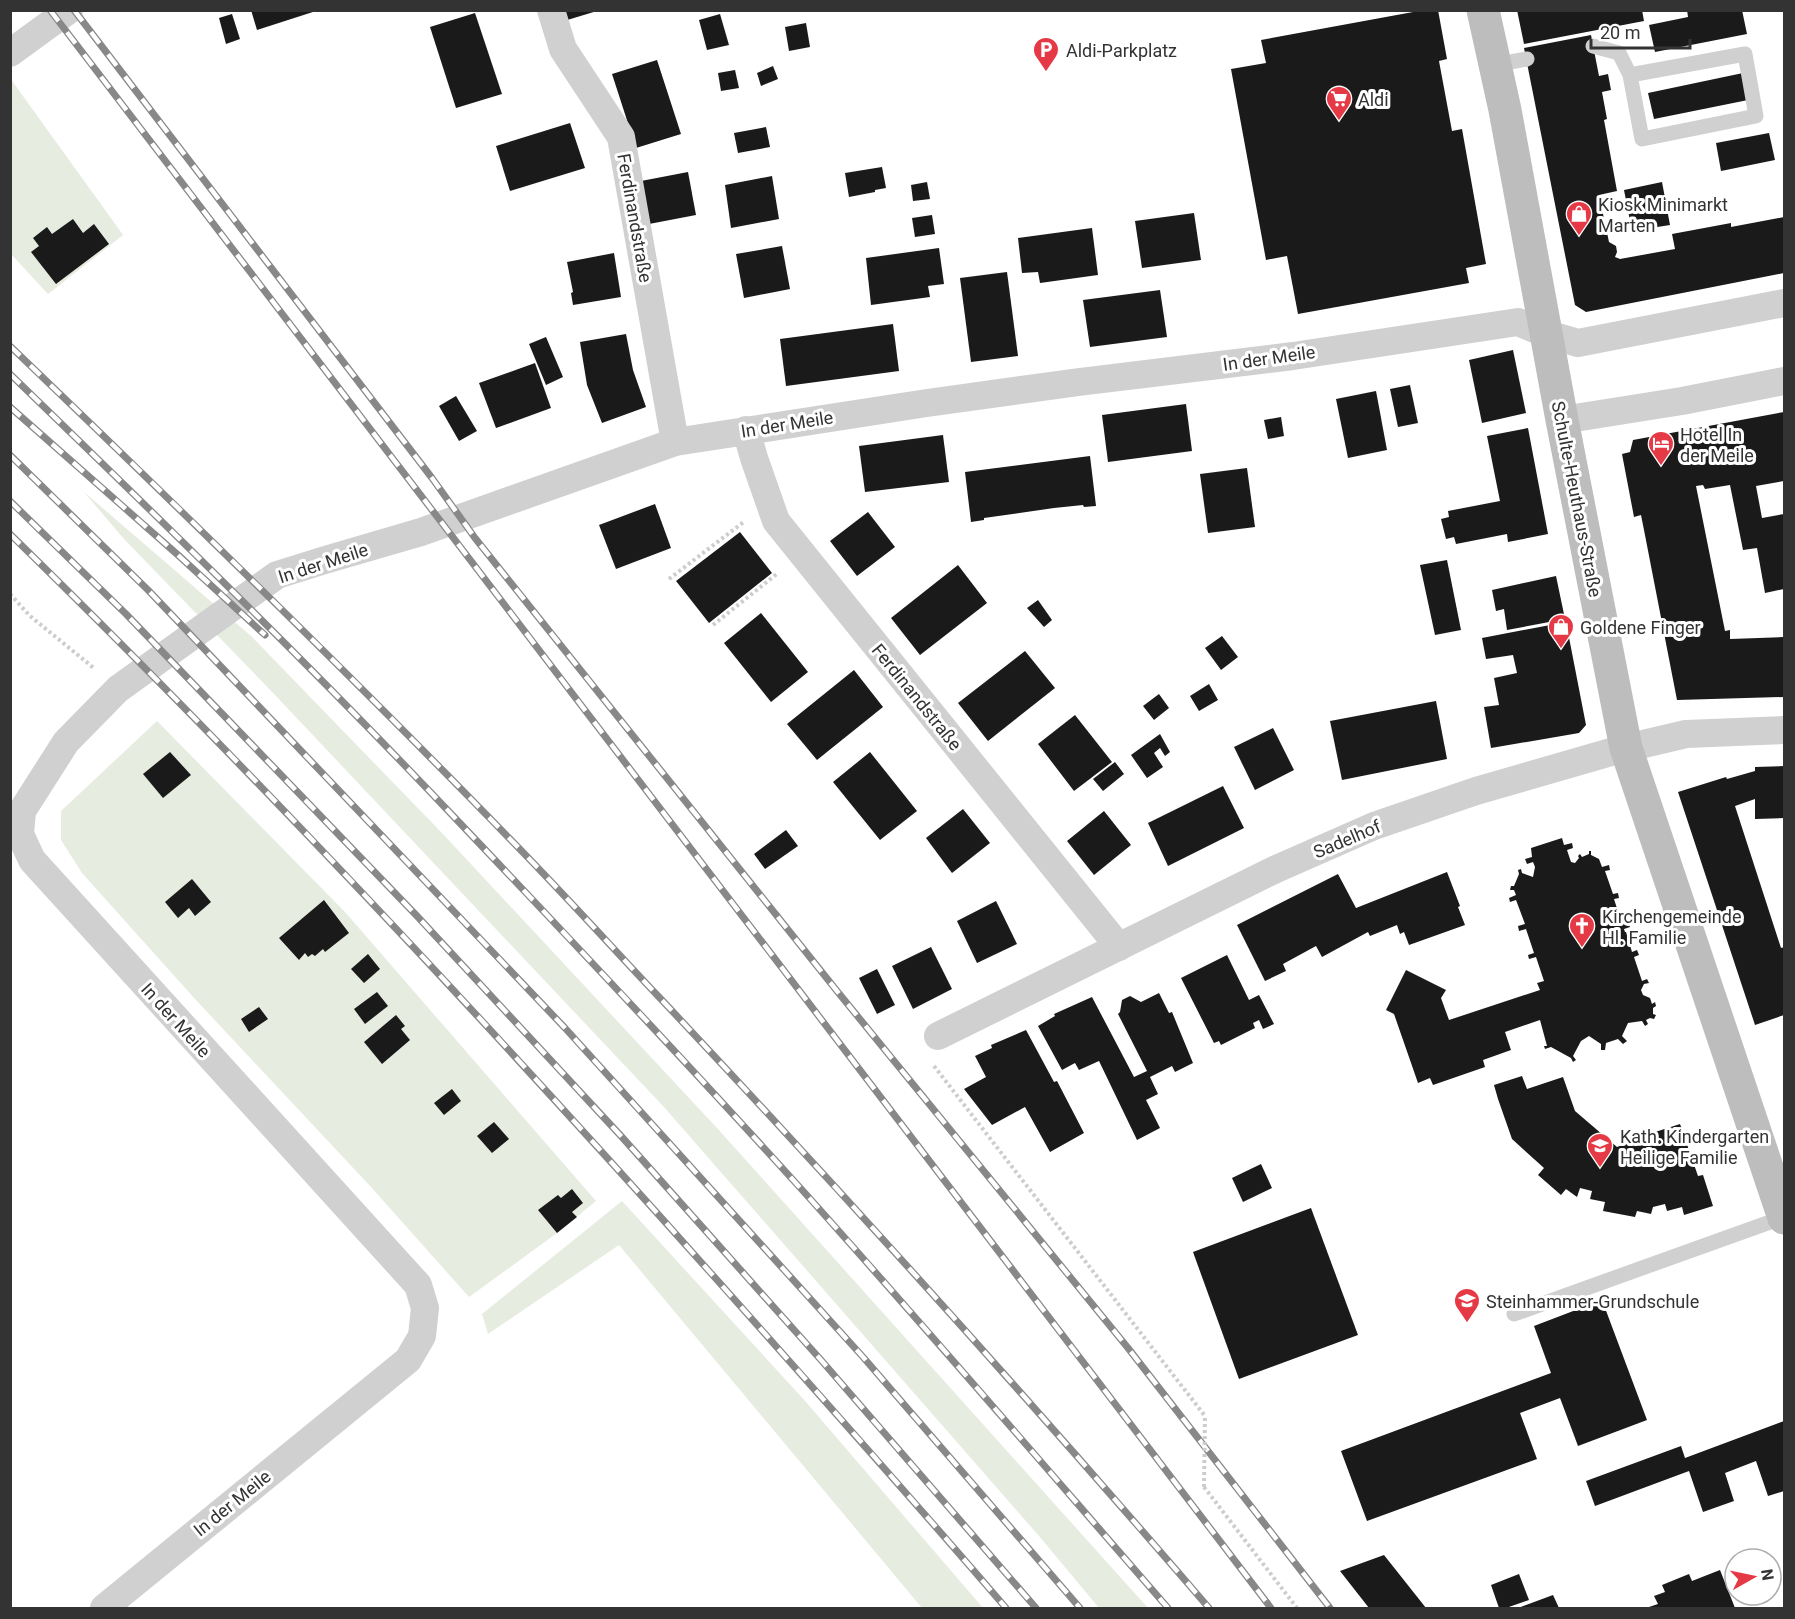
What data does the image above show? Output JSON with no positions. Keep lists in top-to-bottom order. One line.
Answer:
{"streets":{"main road":["Schulte-Heuthaus-Straße"],"street":["Ferdinandstraße","In der Meile","Sadelhof"]},"crossings":[["Ferdinandstraße","In der Meile"],["Ferdinandstraße","Sadelhof"],["In der Meile","Schulte-Heuthaus-Straße"],["Schulte-Heuthaus-Straße","Sadelhof"]],"places":{"parking":["Aldi-Parkplatz"],"supermarket":["Aldi"],"shop":["Kiosk Minimarkt Marten","Goldene Finger"],"hotel":["Hotel In der Meile"],"church":["Kirchengemeinde Hl. Familie"],"school or university":["Kath. Kindergarten Heilige Familie","Steinhammer-Grundschule"]},"scale_bar":"20 m","north":"right"}
